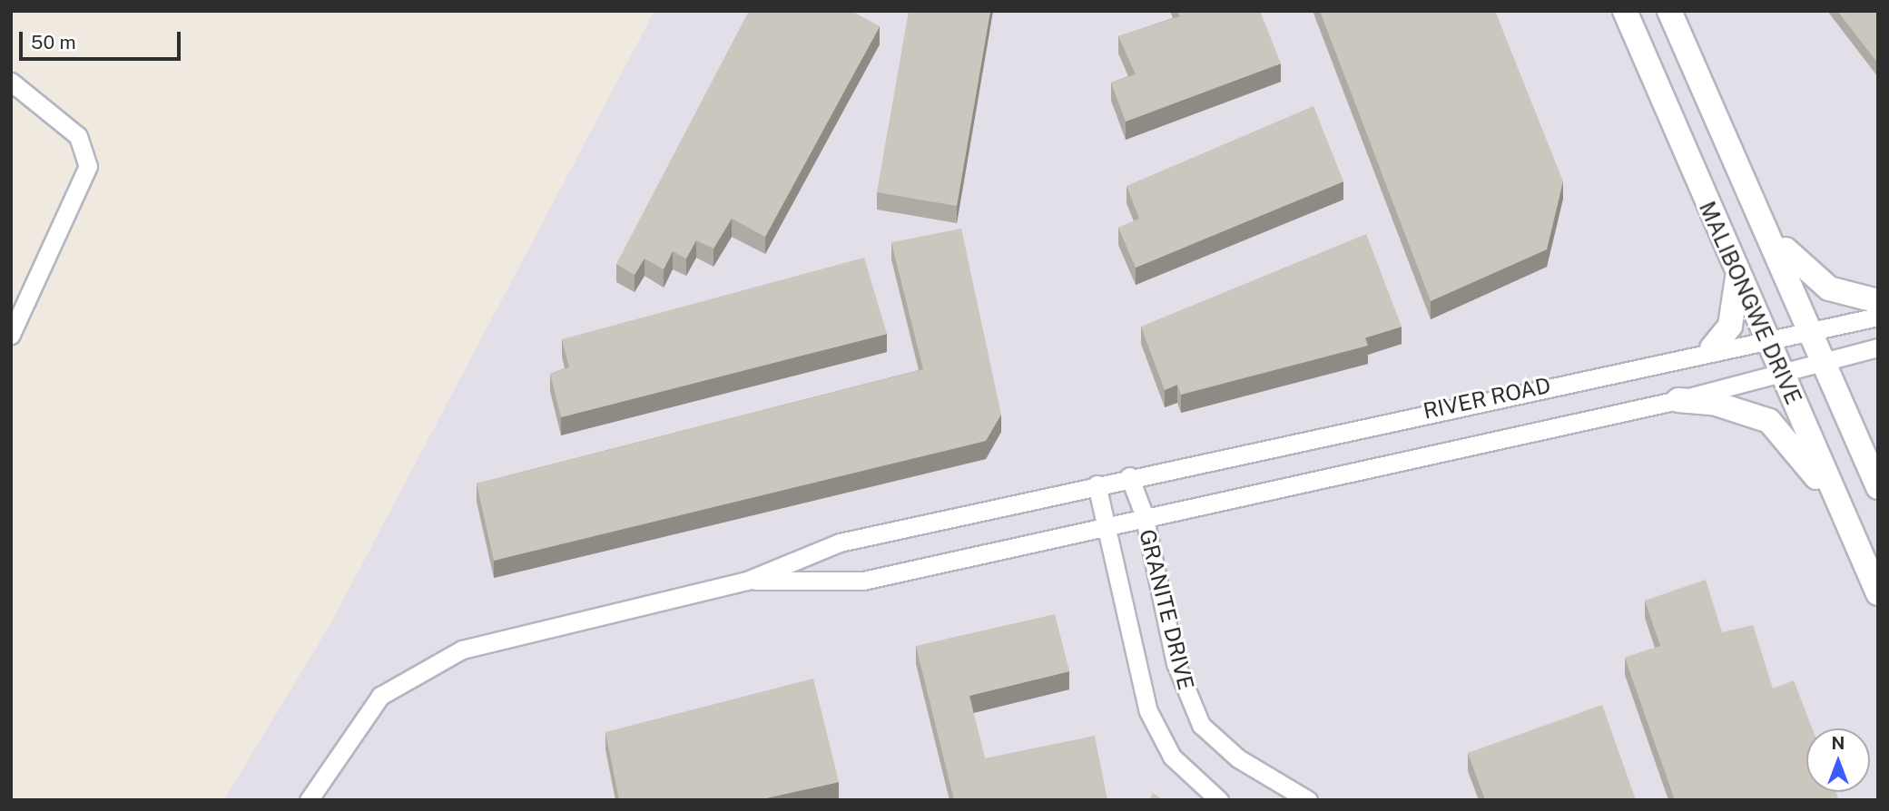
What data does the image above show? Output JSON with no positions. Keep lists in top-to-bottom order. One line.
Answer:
{"streets":{"main road":["MALIBONGWE DRIVE"],"street":["RIVER ROAD","GRANITE DRIVE"]},"crossings":[["MALIBONGWE DRIVE","RIVER ROAD"],["RIVER ROAD","GRANITE DRIVE"]],"scale_bar":"50 m","north":"top"}
